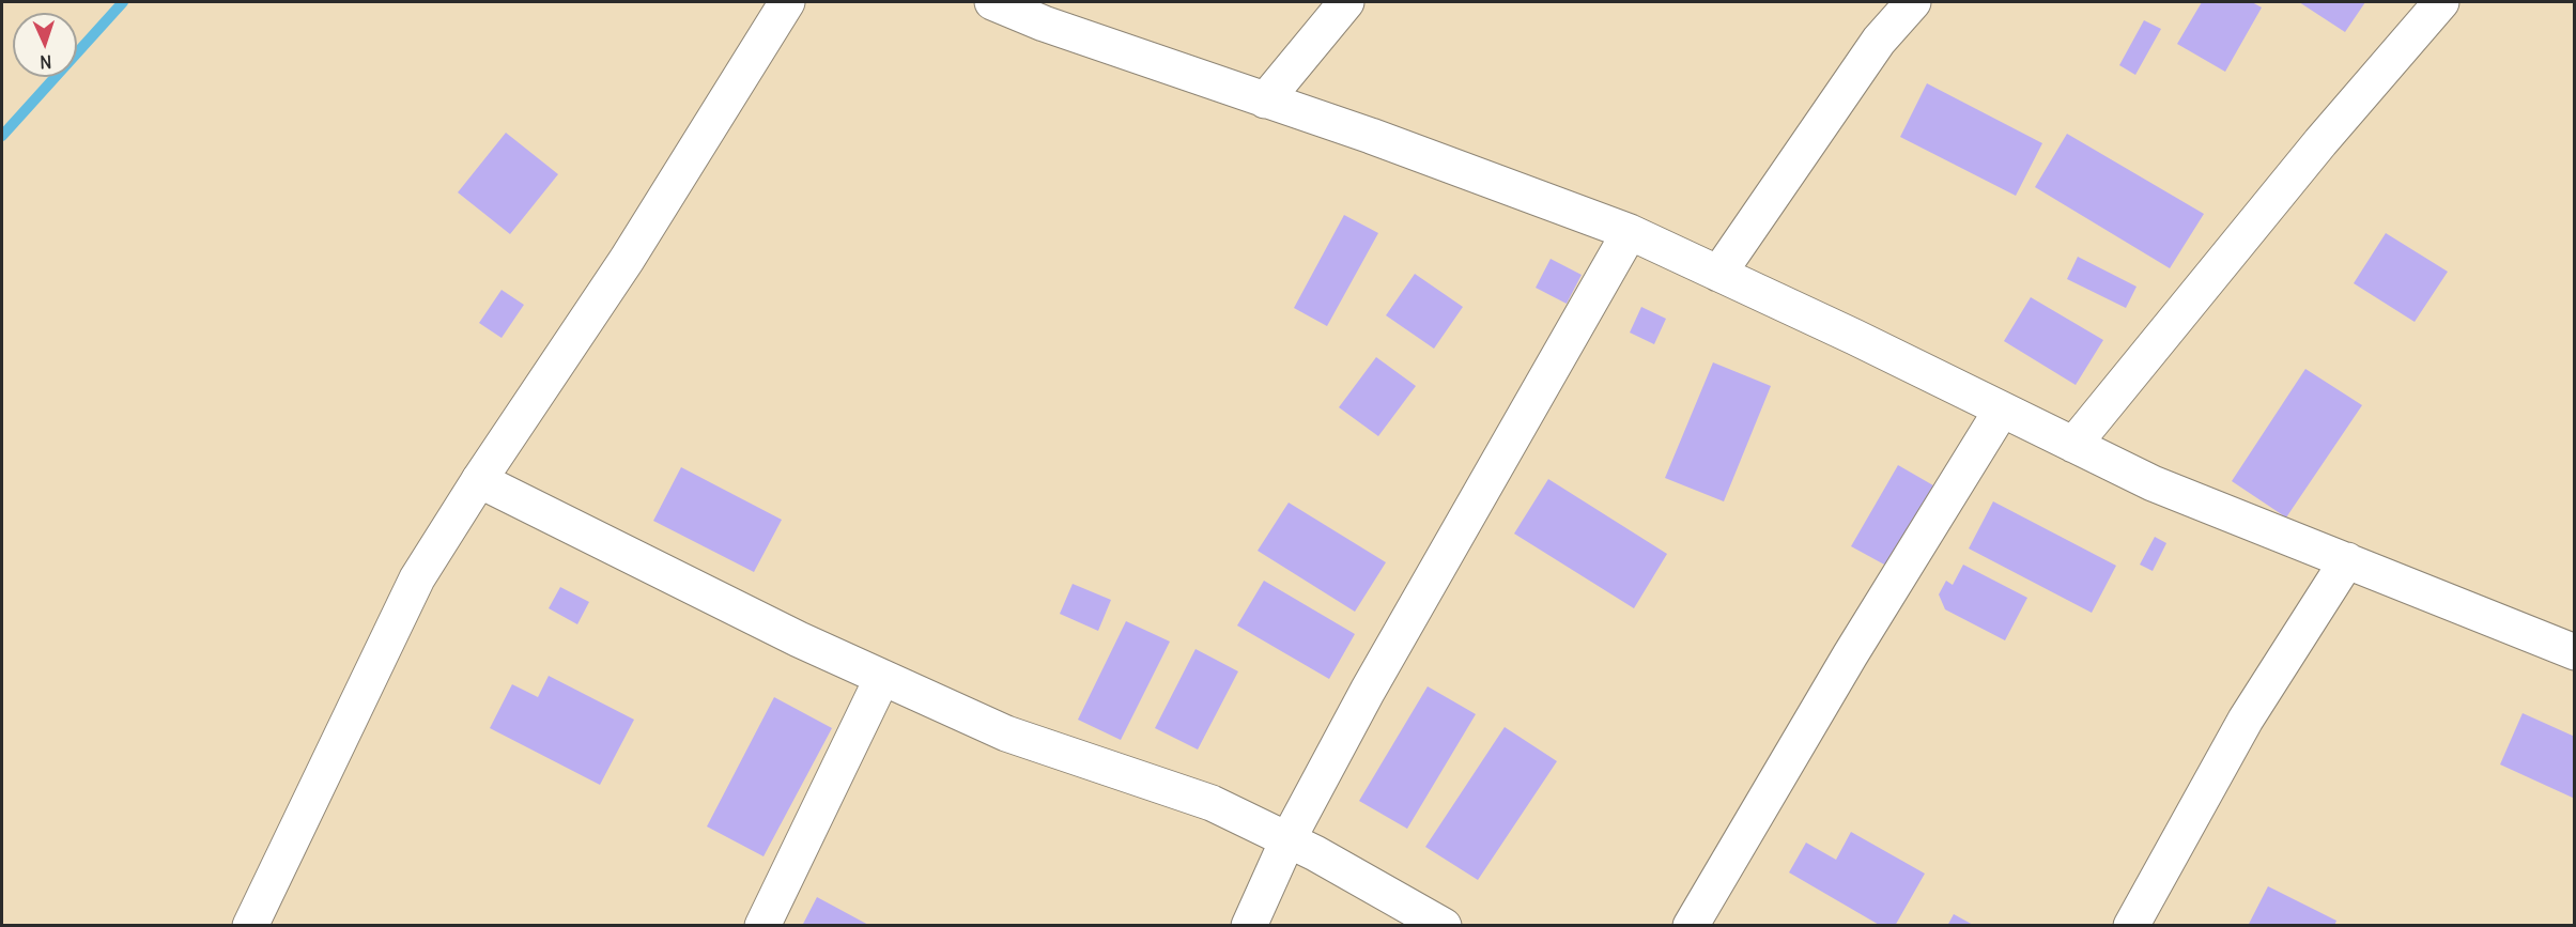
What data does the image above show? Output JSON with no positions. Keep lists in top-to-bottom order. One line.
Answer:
{"north":"bottom"}
